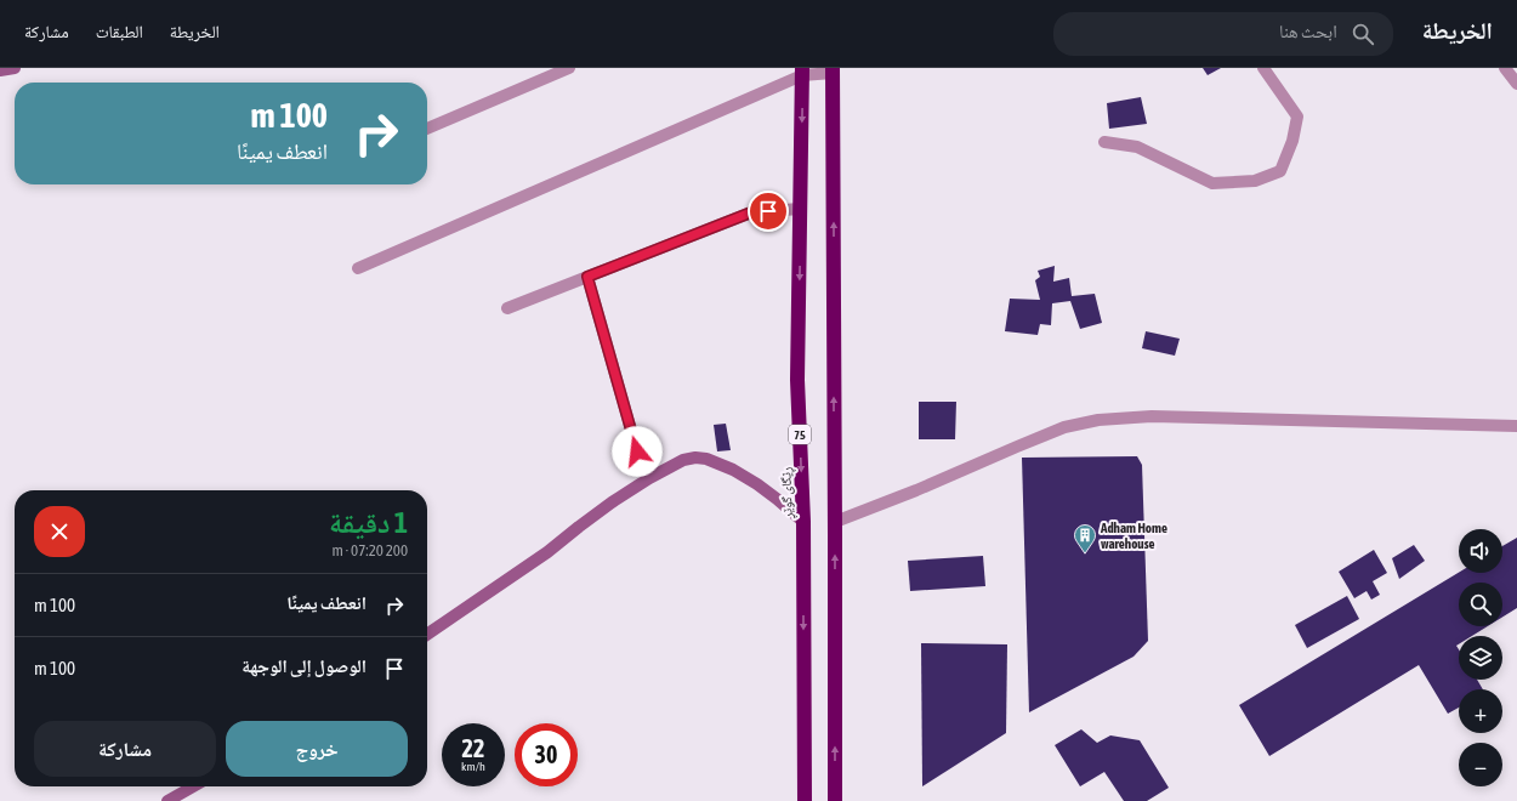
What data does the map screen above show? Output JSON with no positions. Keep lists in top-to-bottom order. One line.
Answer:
{"streets":{"highway":["75","ڕێگای گوێڕ"]},"places":{"building":["Adham Home warehouse"]},"page":{"header":"الخريطة","search":"ابحث هنا","nav":["الخريطة","الطبقات","مشاركة"],"turn":["100 m","انعطف يمينًا"],"heading":["1 دقيقة","200 m · 07:20"],"map_buttons":["+","−"],"list":[{"name":"انعطف يمينًا","value":"100 m"},{"name":"الوصول إلى الوجهة","value":"100 m"}],"buttons":["خروج","مشاركة"],"speed":"22 km/h","limit":"30"}}
